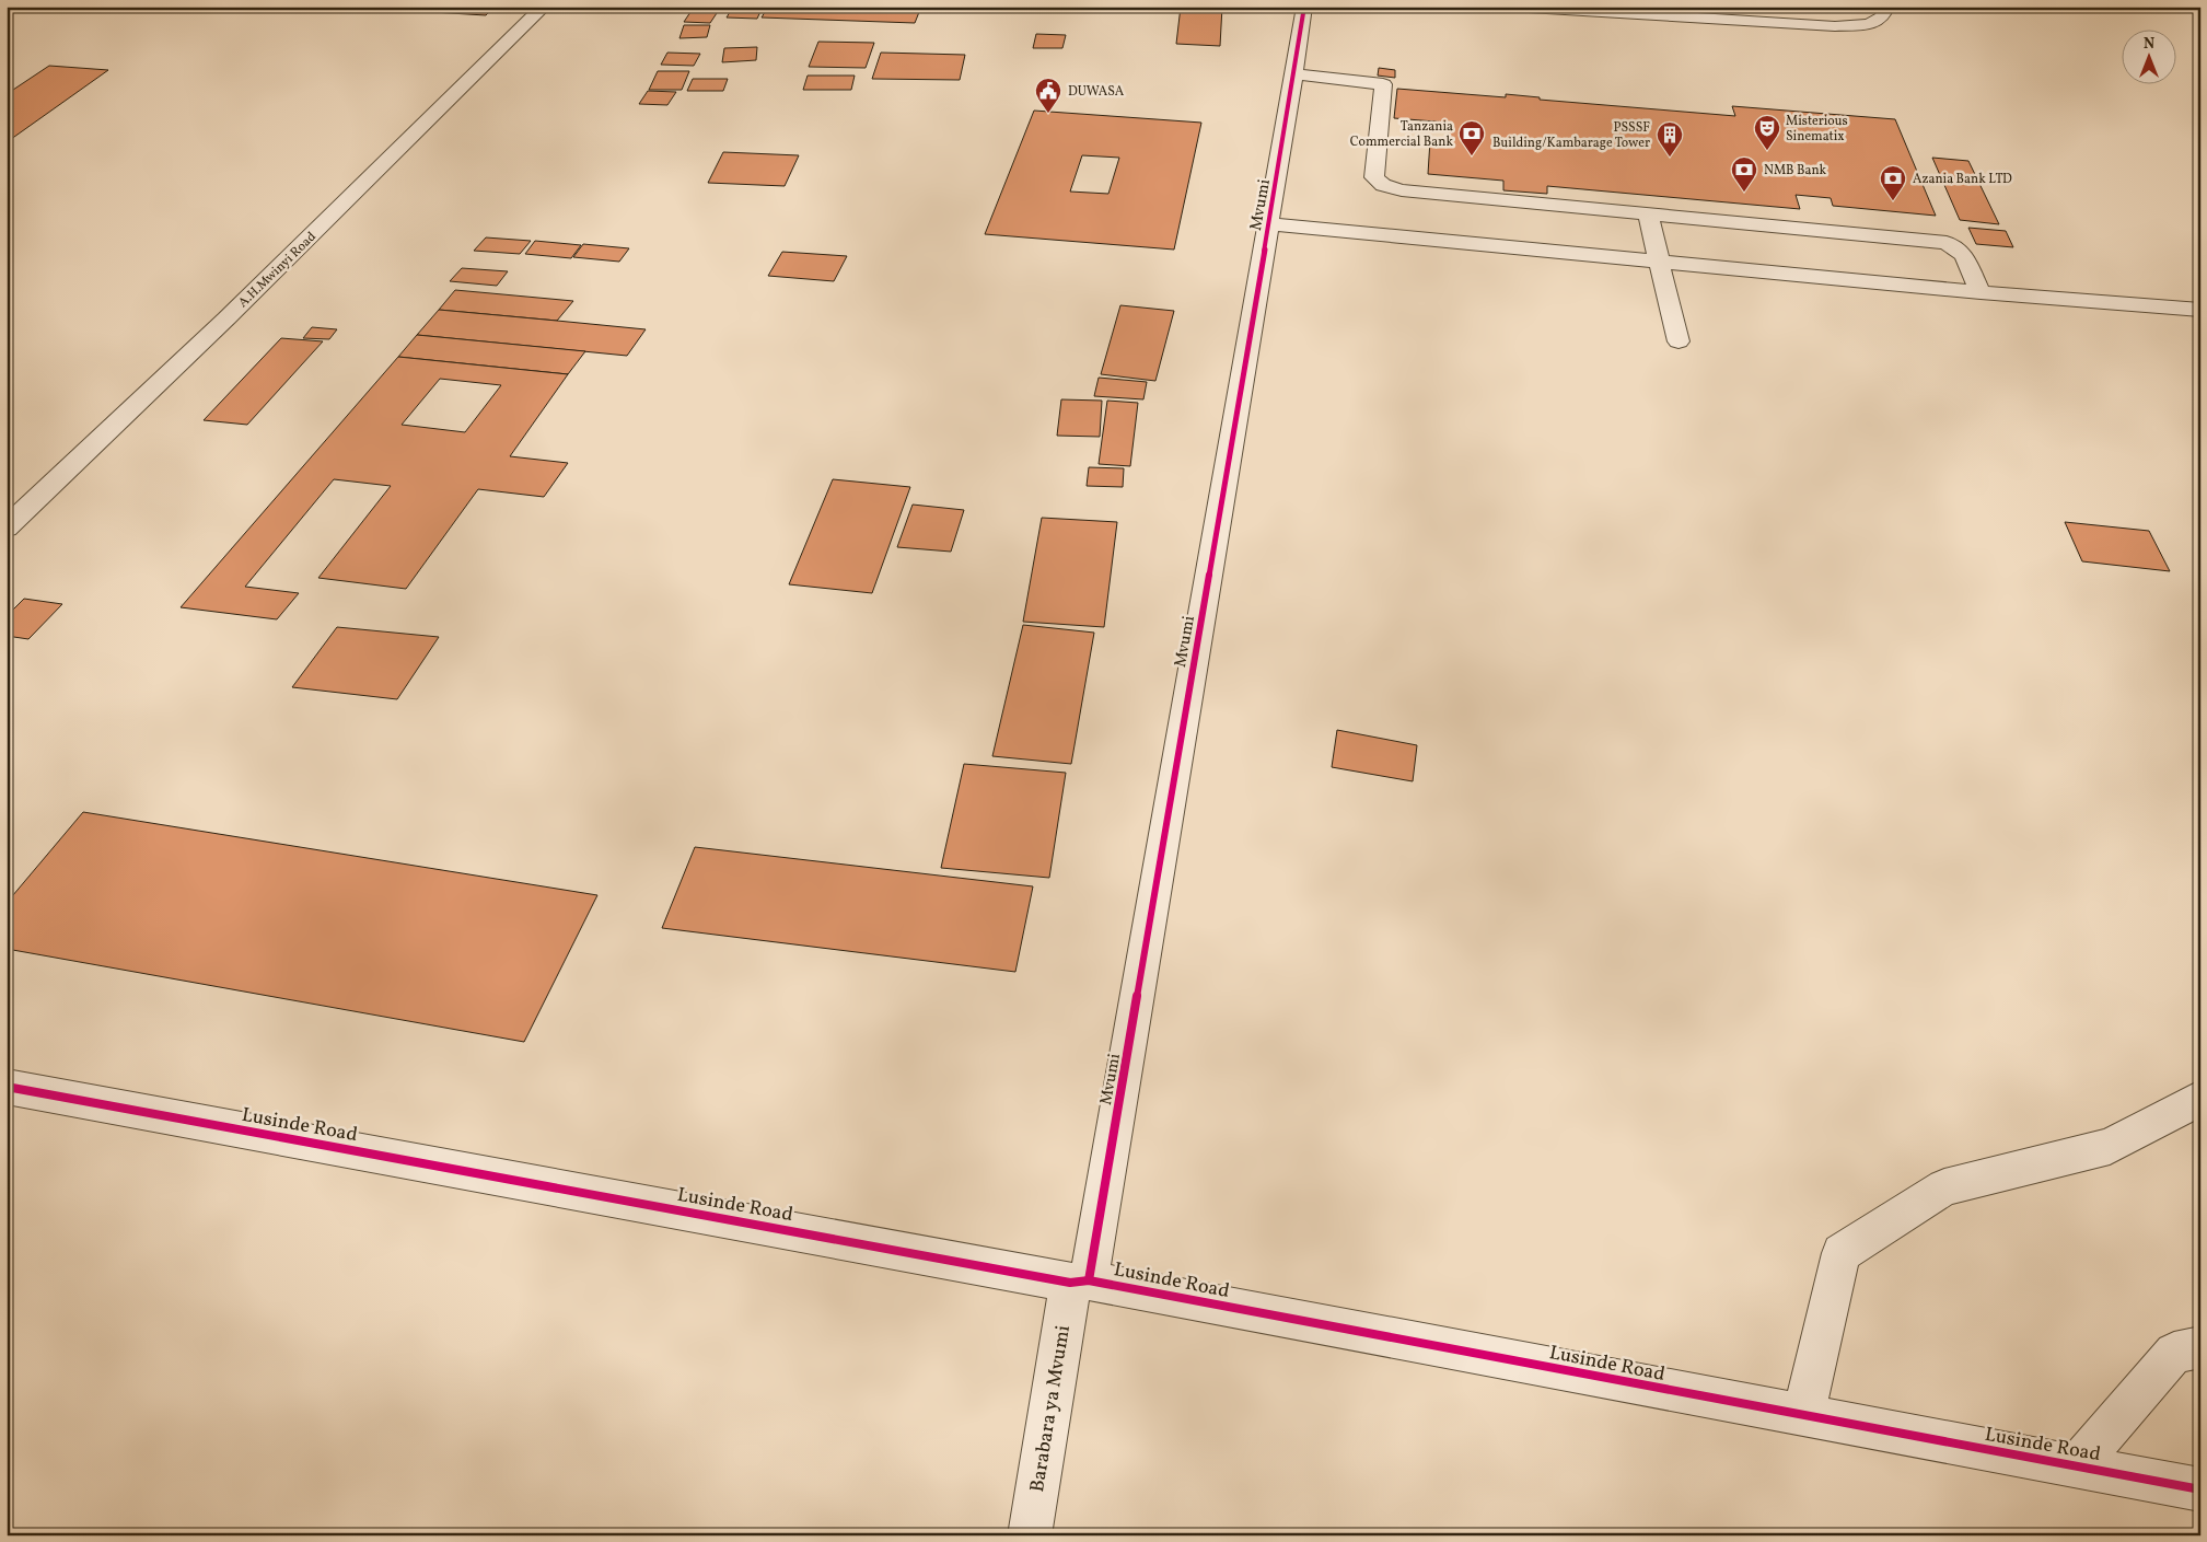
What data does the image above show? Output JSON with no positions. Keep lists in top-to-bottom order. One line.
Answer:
{"streets":{"street":["Mvumi","A.H.Mwinyi Road","Lusinde Road","Barabara ya Mvumi"]},"crossings":[["Mvumi","Lusinde Road"],["Mvumi","Barabara ya Mvumi"],["Lusinde Road","Barabara ya Mvumi"]],"places":{"public building":["DUWASA"],"theatre":["Misterious Sinematix"],"bank":["Tanzania Commercial Bank","NMB Bank","Azania Bank LTD"],"building":["PSSSF Building/Kambarage Tower"]},"north":"top"}
